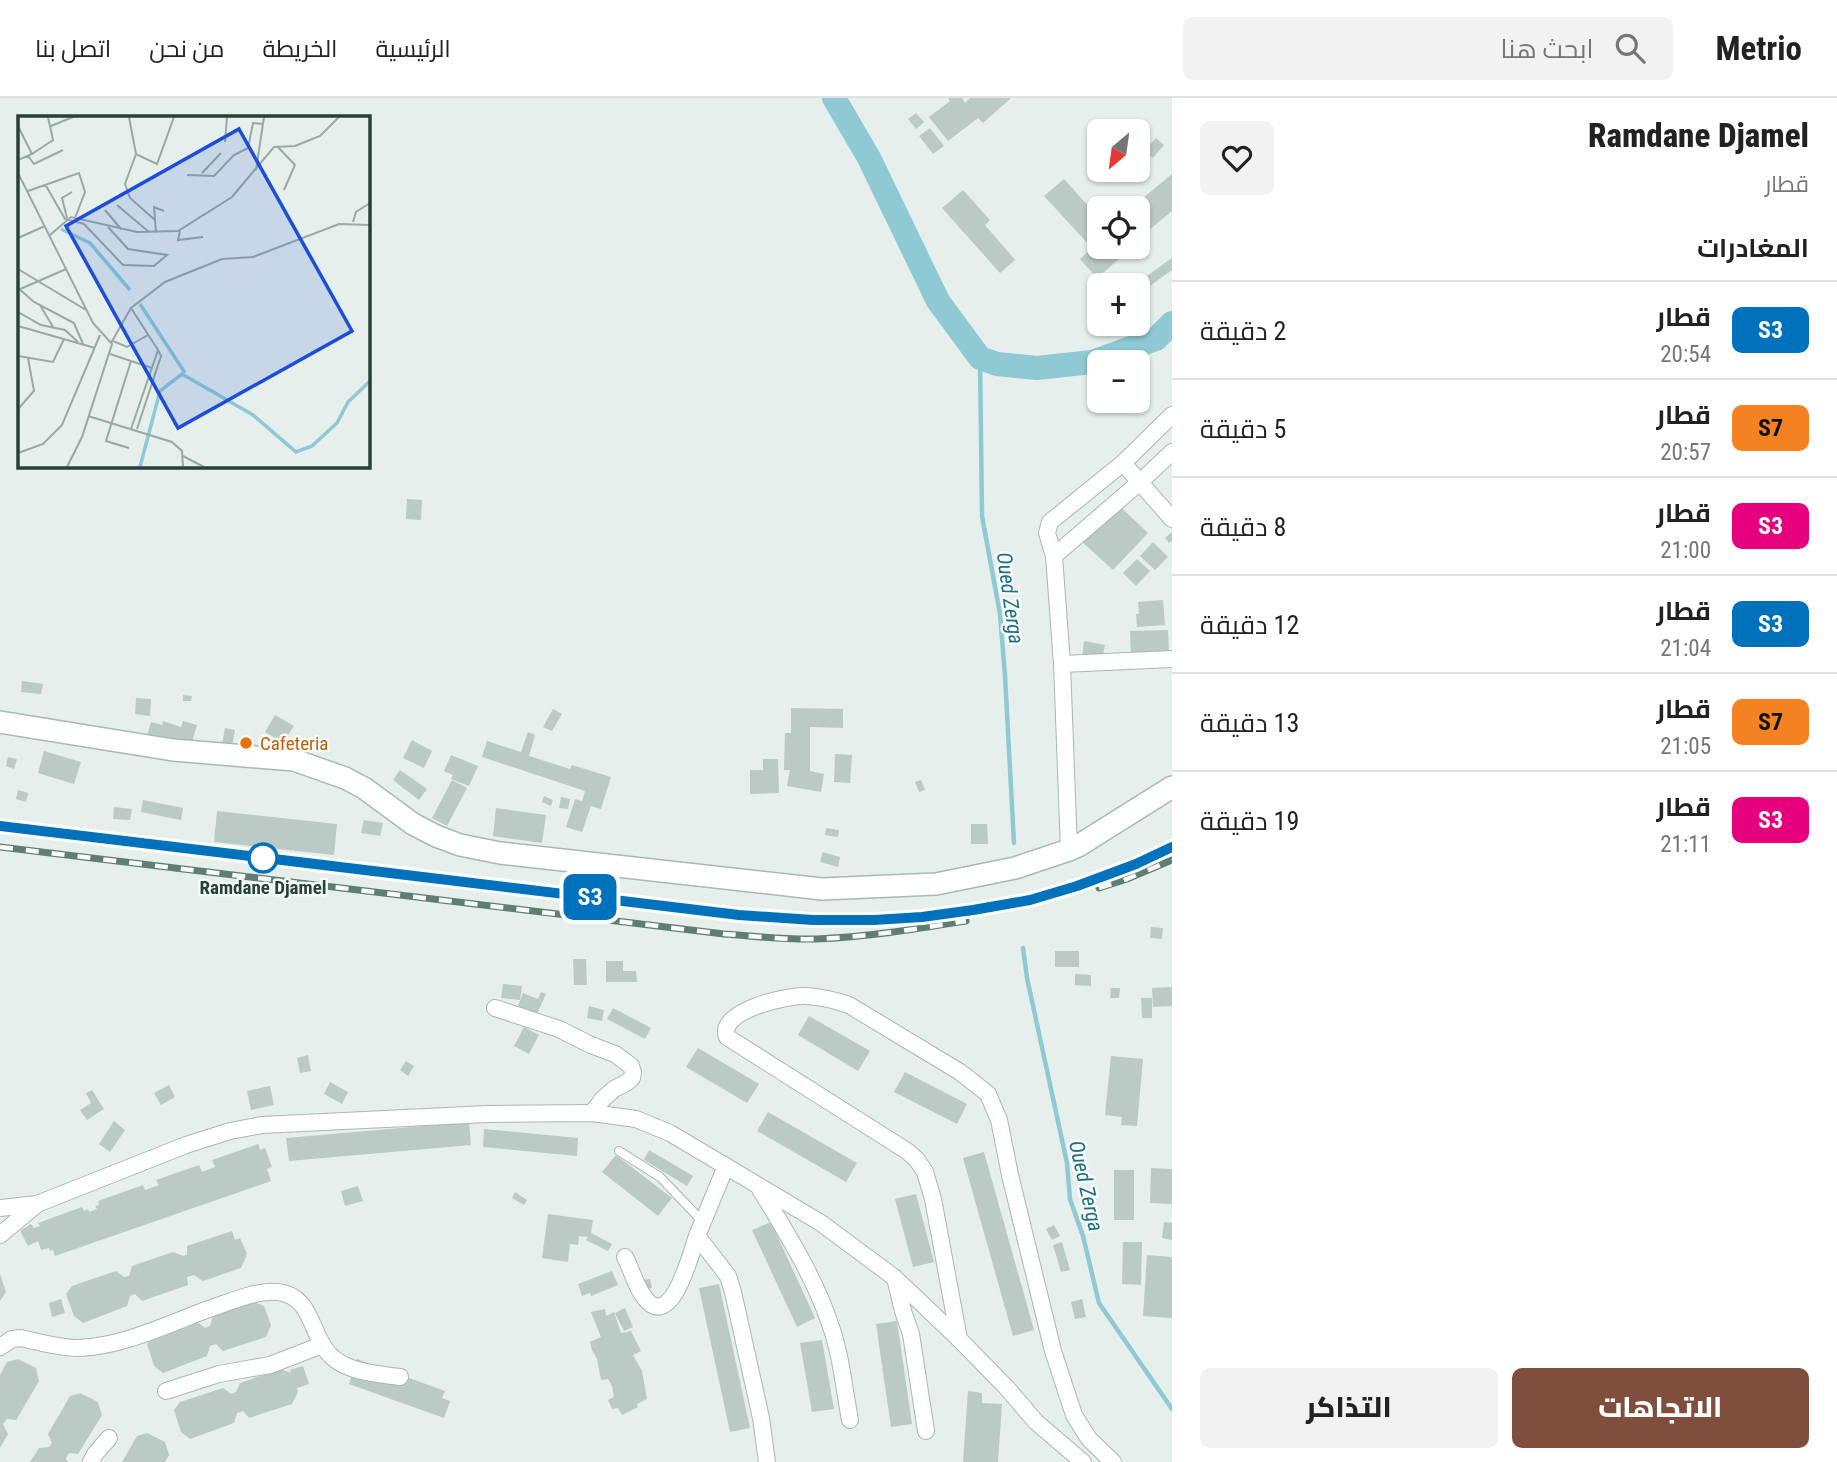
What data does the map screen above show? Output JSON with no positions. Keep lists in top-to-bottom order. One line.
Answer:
{"water":["Oued Zerga"],"places":["Cafeteria","Ramdane Djamel"],"north":"bottom left","page":{"header":"Metrio","search":"ابحث هنا","nav":["الرئيسية","الخريطة","من نحن","اتصل بنا"],"heading":[["Ramdane Djamel","قطار"],"المغادرات"],"on_map":"S3","map_buttons":["+","−"],"list":[{"mark":"S3","name":"قطار","note":"20:54","value":"2 دقيقة"},{"mark":"S7","name":"قطار","note":"20:57","value":"5 دقيقة"},{"mark":"S3","name":"قطار","note":"21:00","value":"8 دقيقة"},{"mark":"S3","name":"قطار","note":"21:04","value":"12 دقيقة"},{"mark":"S7","name":"قطار","note":"21:05","value":"13 دقيقة"},{"mark":"S3","name":"قطار","note":"21:11","value":"19 دقيقة"}],"buttons":["الاتجاهات","التذاكر"]}}
